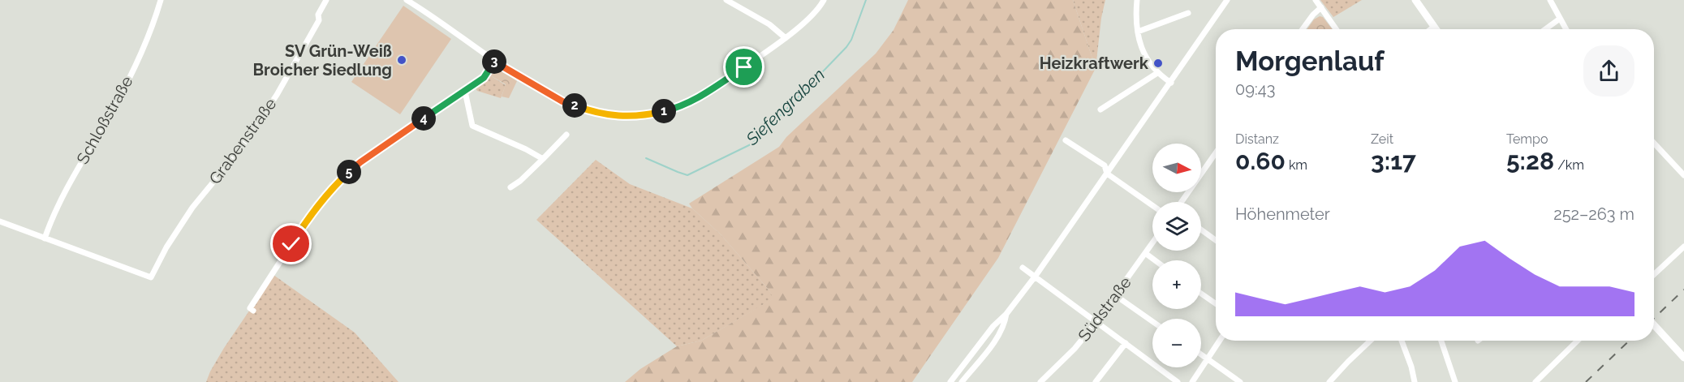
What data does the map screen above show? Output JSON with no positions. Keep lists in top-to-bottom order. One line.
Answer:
{"streets":{"street":["Schloßstraße","Grabenstraße","Südstraße"]},"crossings":[["Schloßstraße","Grabenstraße"]],"water":["Siefengraben"],"places":["SV Grün-Weiß Broicher Siedlung","Heizkraftwerk"],"north":"right","page":{"heading":["Morgenlauf","09:43"],"pins":["3","2","1","4","5"],"stats":[["Distanz","0.60 km"],["Zeit","3:17"],["Tempo","5:28 /km"]],"map_buttons":["+","−"],"chart":["Höhenmeter","252–263 m"]}}
